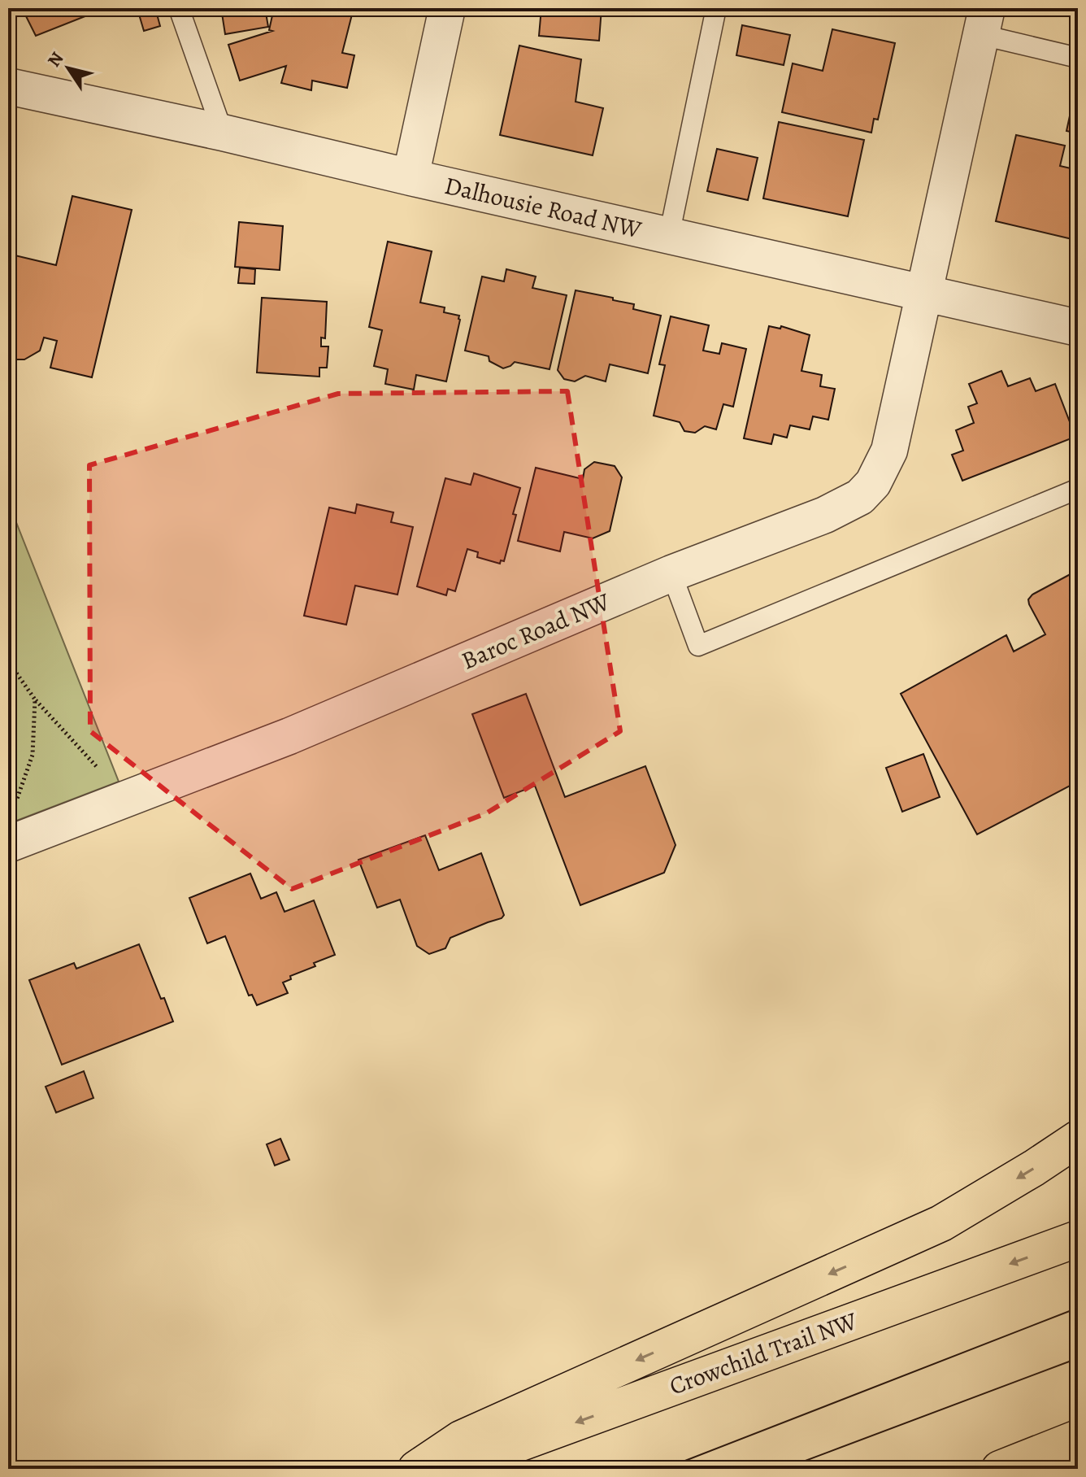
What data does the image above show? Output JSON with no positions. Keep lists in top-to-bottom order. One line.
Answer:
{"streets":{"highway":["Crowchild Trail NW"],"street":["Dalhousie Road NW","Baroc Road NW"]},"crossings":[["Dalhousie Road NW","Baroc Road NW"]],"north":"top left"}
